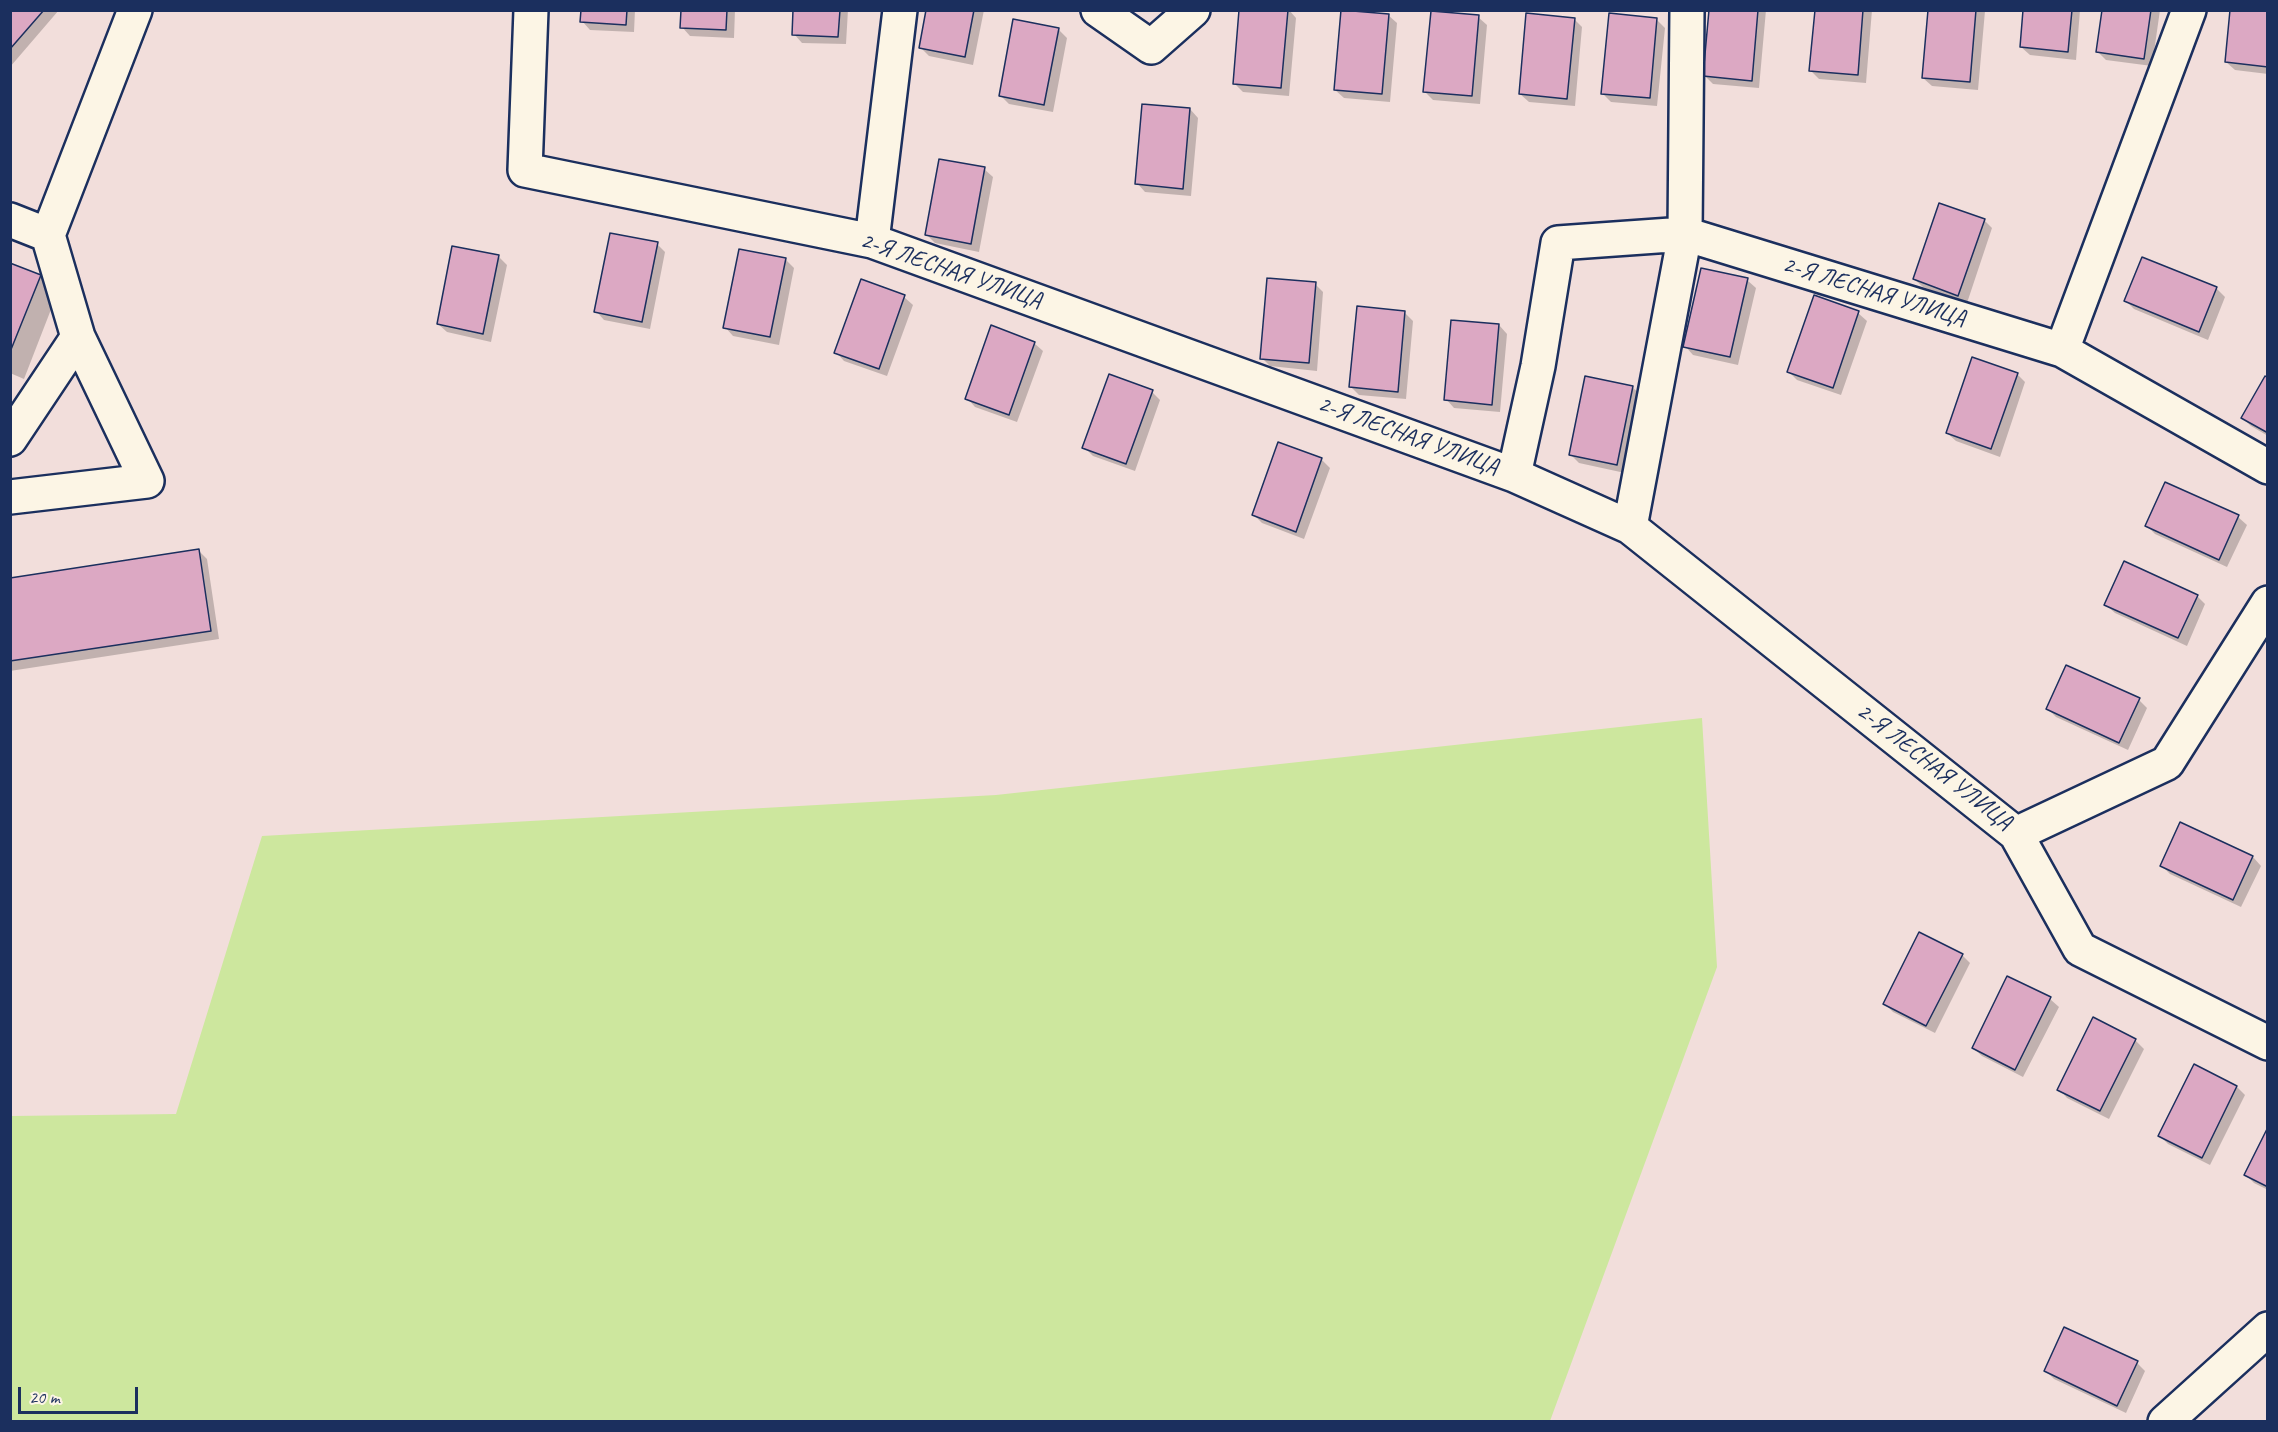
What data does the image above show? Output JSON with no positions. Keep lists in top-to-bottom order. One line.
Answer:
{"streets":{"street":["2-Я ЛЕСНАЯ УЛИЦА"]},"scale_bar":"20 m"}
